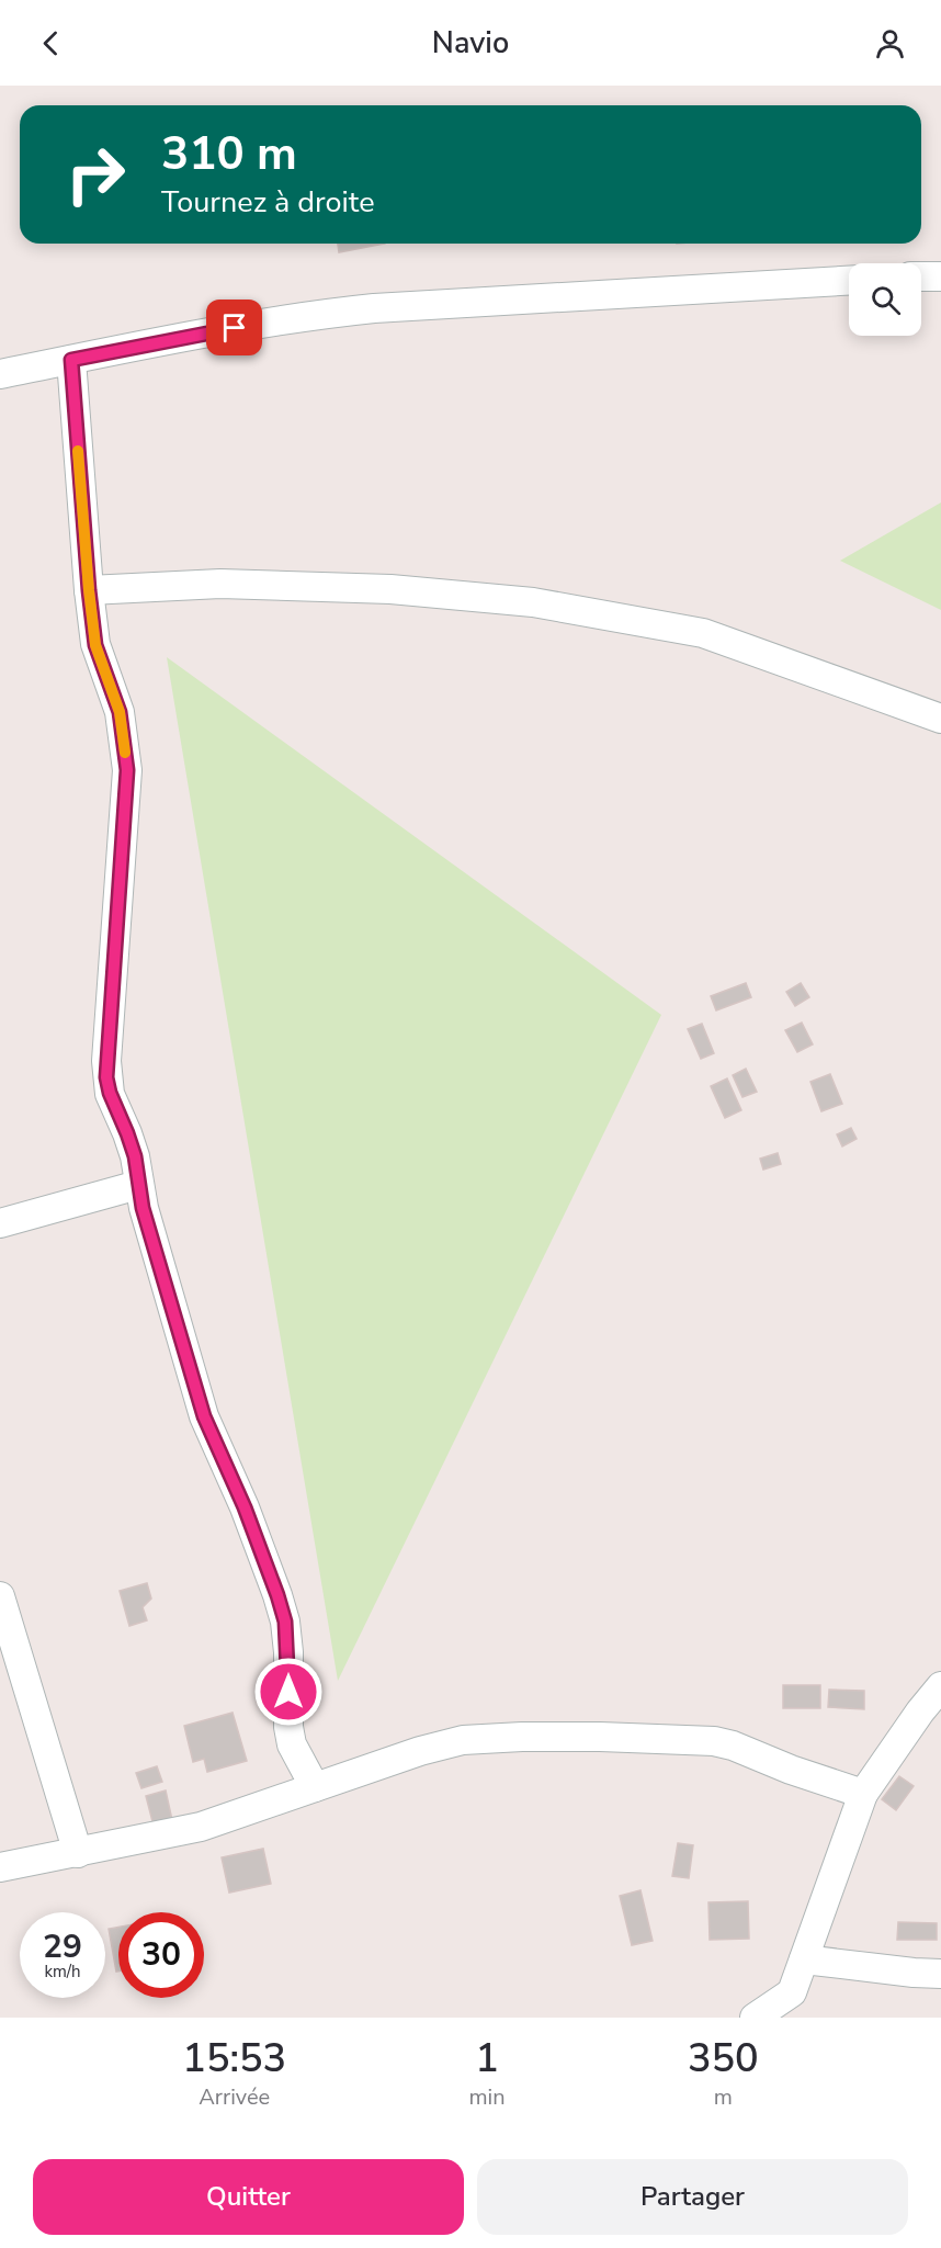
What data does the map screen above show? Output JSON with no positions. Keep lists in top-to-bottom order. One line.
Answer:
{"page":{"header":"Navio","turn":["310 m","Tournez à droite"],"speed":"29 km/h","limit":"30","eta":["15:53","Arrivée","1","min","350","m"],"buttons":["Quitter","Partager"]}}
